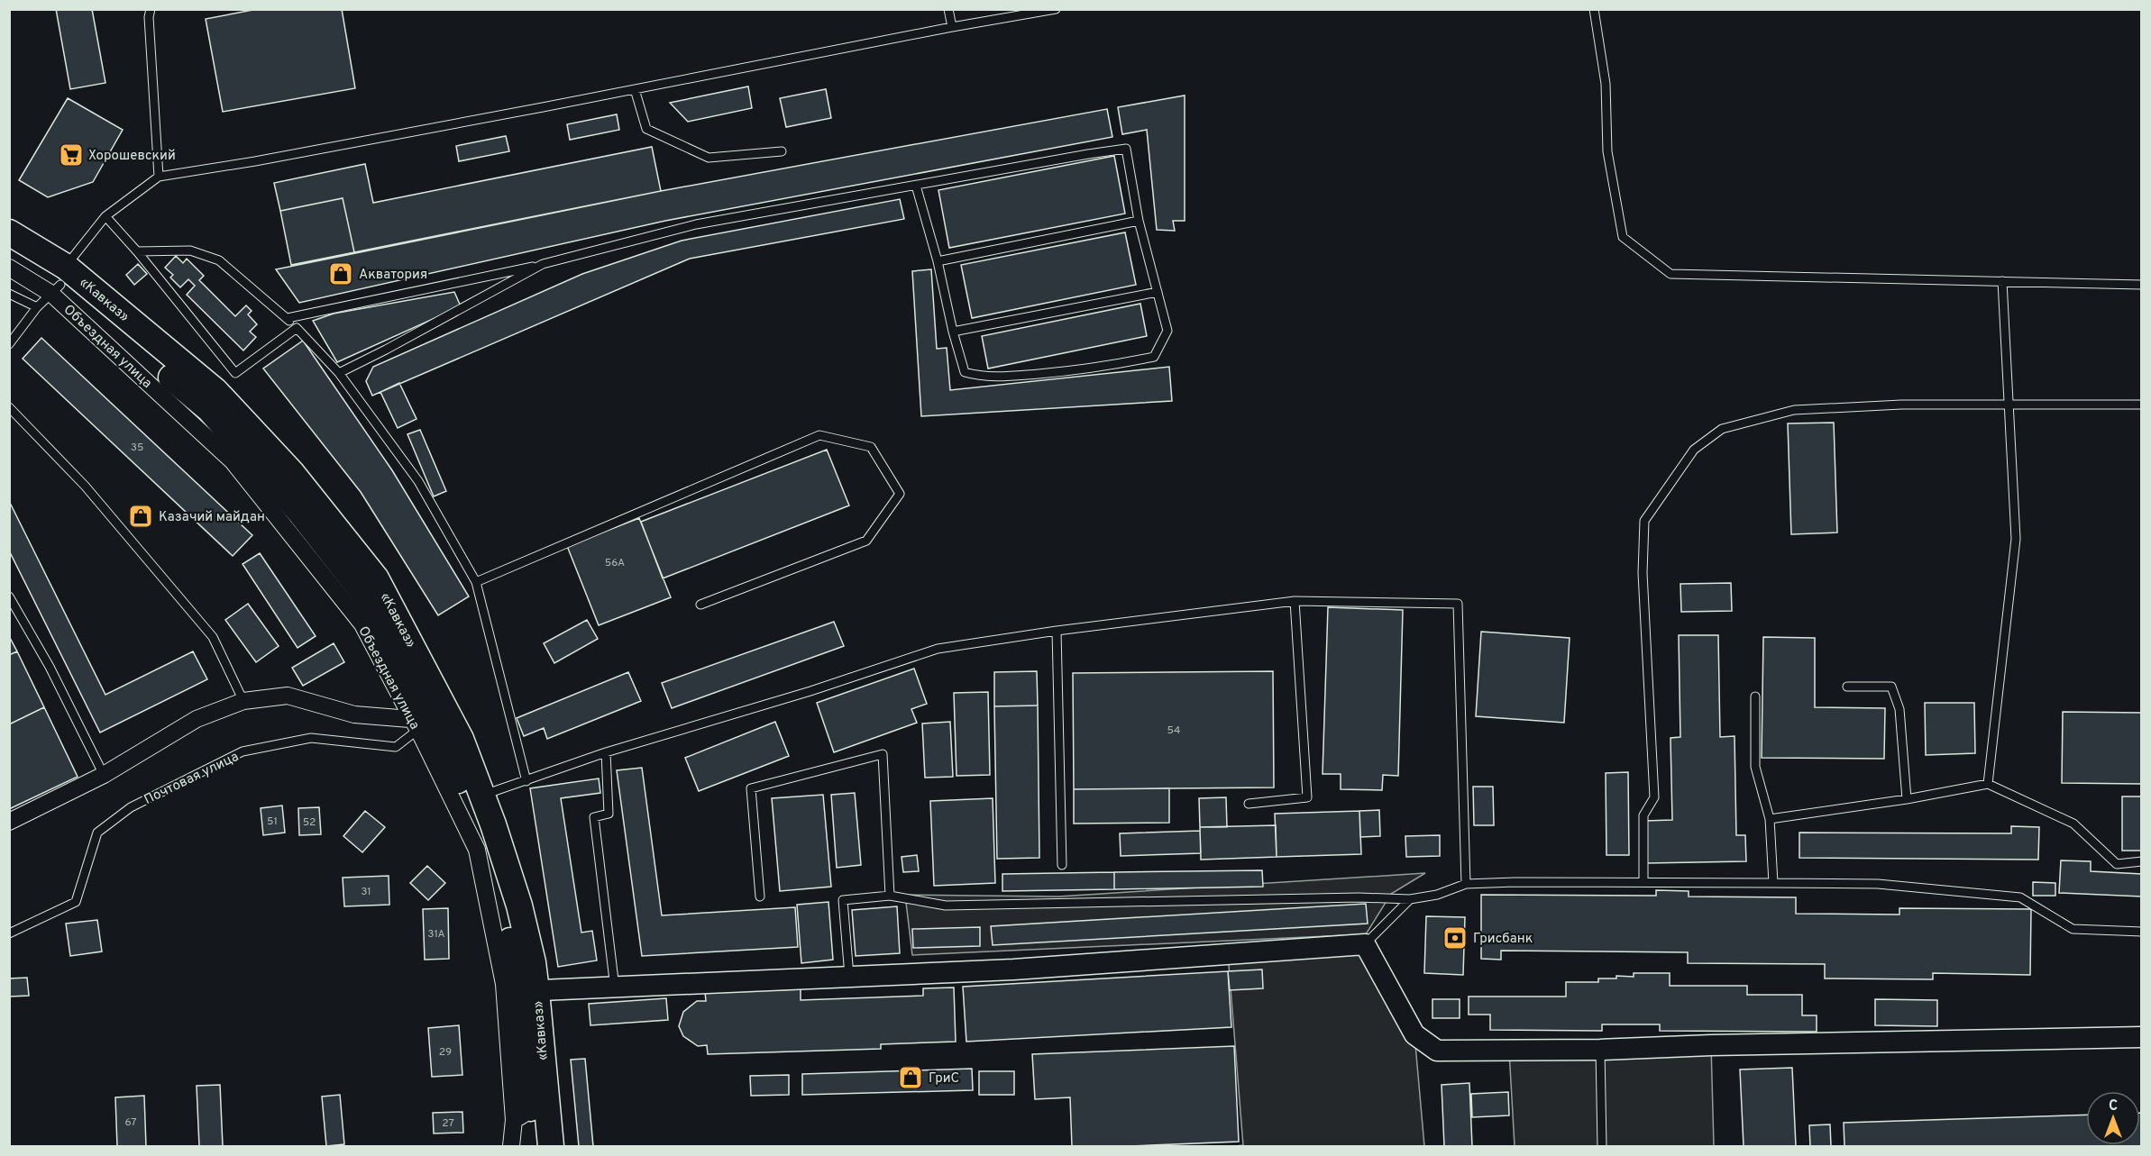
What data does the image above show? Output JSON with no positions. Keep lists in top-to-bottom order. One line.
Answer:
{"streets":{"main road":["«Кавказ»"],"street":["Объездная улица"],"lane":["Почтовая улица"]},"crossings":[["«Кавказ»","Объездная улица"],["«Кавказ»","Почтовая улица"],["Объездная улица","Почтовая улица"]],"places":{"supermarket":["Хорошевский"],"shop":["Акватория","Казачий майдан","ГриС"],"bank":["Грисбанк"]},"house_numbers":["35","56А","54","51","52","31","31А","29","67","27"],"north":"top"}
